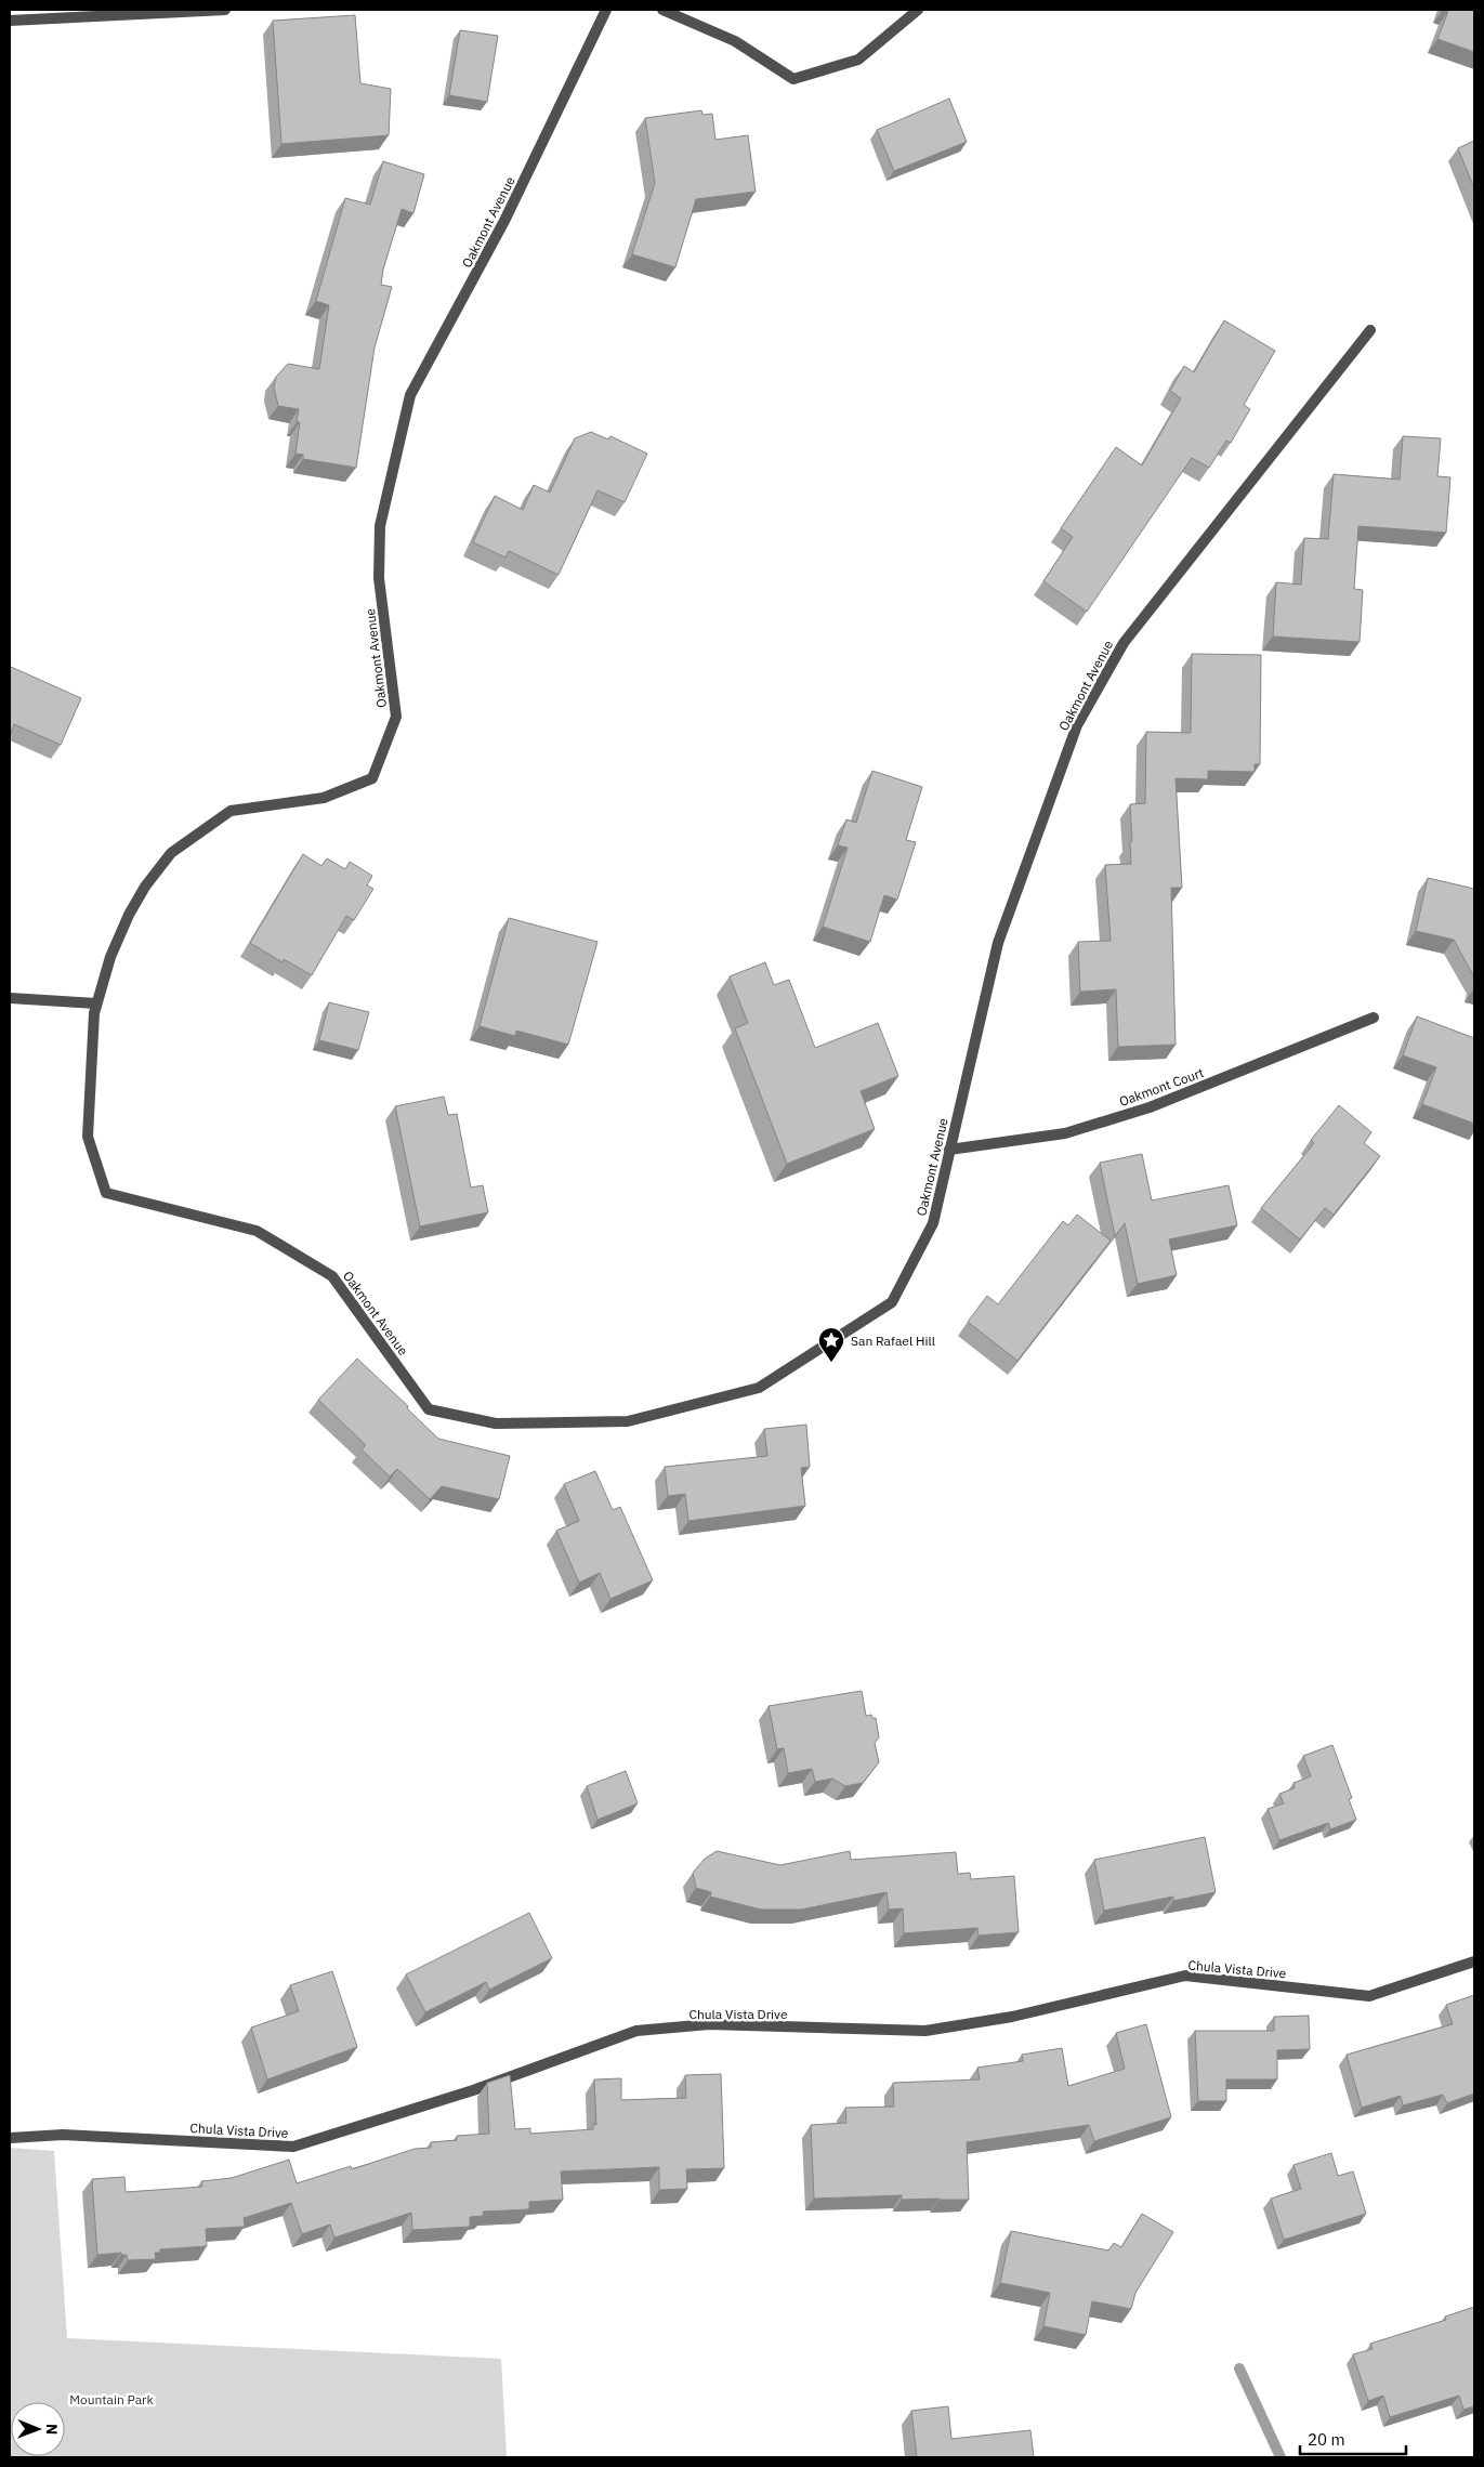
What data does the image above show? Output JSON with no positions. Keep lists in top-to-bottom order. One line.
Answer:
{"streets":{"street":["Oakmont Avenue","Oakmont Court","Chula Vista Drive"]},"crossings":[["Oakmont Avenue","Oakmont Court"]],"parks":["Mountain Park"],"places":{"place":["San Rafael Hill"]},"scale_bar":"20 m","north":"right"}
